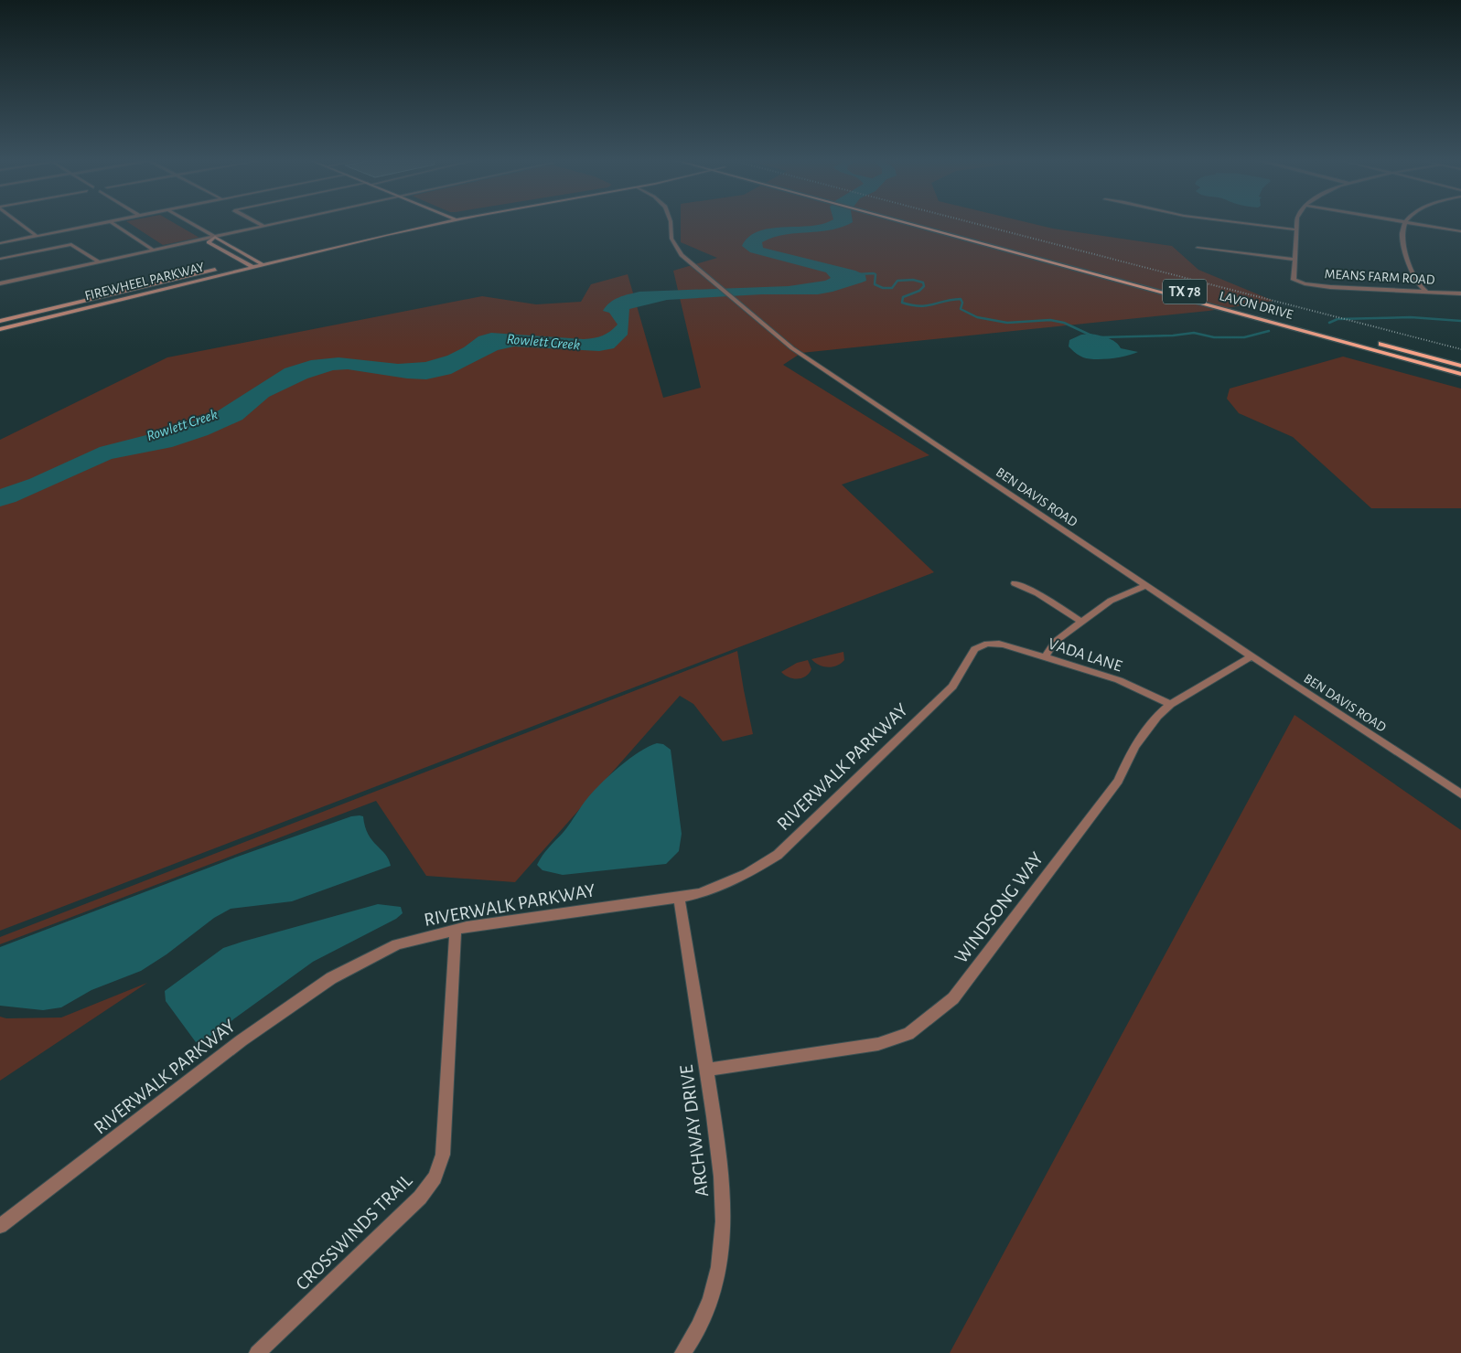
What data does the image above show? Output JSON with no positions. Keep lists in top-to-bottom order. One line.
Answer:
{"streets":{"main road":["FIREWHEEL PARKWAY","TX 78","LAVON DRIVE"],"street":["MEANS FARM ROAD","BEN DAVIS ROAD","VADA LANE","RIVERWALK PARKWAY","WINDSONG WAY","ARCHWAY DRIVE","CROSSWINDS TRAIL"]},"crossings":[["BEN DAVIS ROAD","WINDSONG WAY"],["VADA LANE","RIVERWALK PARKWAY"],["VADA LANE","WINDSONG WAY"],["RIVERWALK PARKWAY","ARCHWAY DRIVE"],["RIVERWALK PARKWAY","CROSSWINDS TRAIL"],["WINDSONG WAY","ARCHWAY DRIVE"]],"water":["Rowlett Creek"]}
